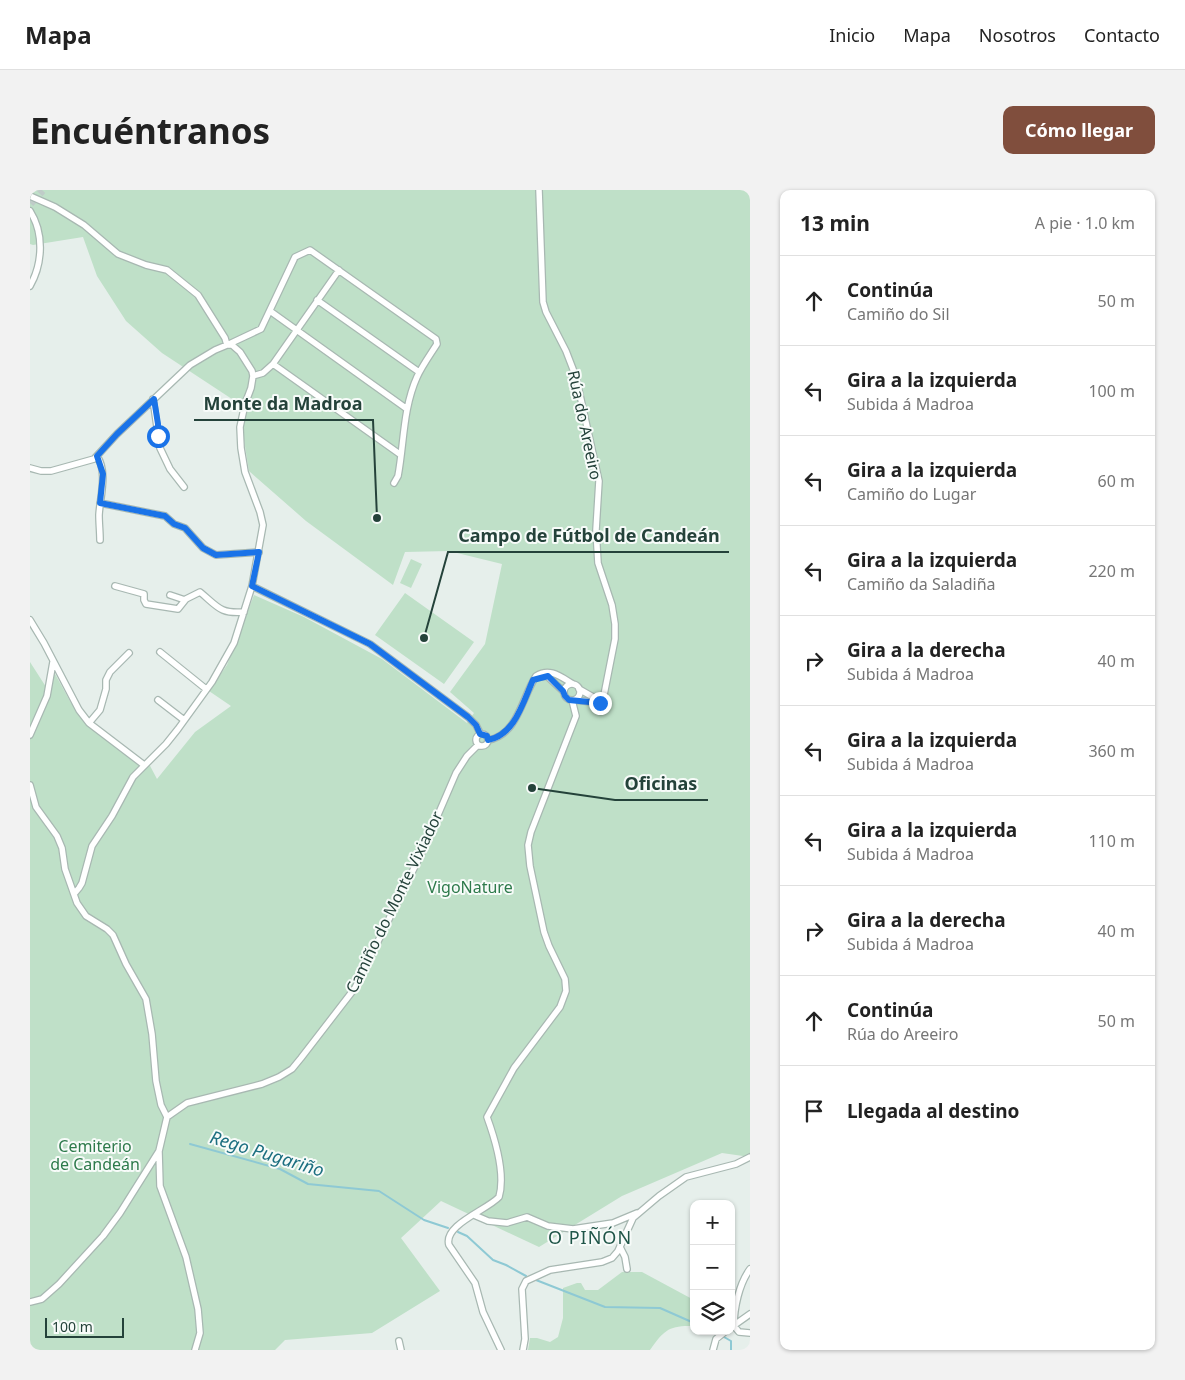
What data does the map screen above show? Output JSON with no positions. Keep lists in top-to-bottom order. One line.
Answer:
{"streets":{"street":["Rúa do Areeiro","Camiño do Monte Vixiador"]},"districts":["O PIÑÓN"],"water":["Rego Pugariño"],"parks":["VigoNature","Cemiterio de Candeán"],"places":["Monte da Madroa","Campo de Fútbol de Candeán","Oficinas"],"scale_bar":"100 m","page":{"header":"Mapa","nav":["Inicio","Mapa","Nosotros","Contacto"],"buttons":"Cómo llegar","title":"Encuéntranos","heading":["13 min","A pie · 1.0 km"],"list":[["Continúa","Camiño do Sil","50 m"],["Gira a la izquierda","Subida á Madroa","100 m"],["Gira a la izquierda","Camiño do Lugar","60 m"],["Gira a la izquierda","Camiño da Saladiña","220 m"],["Gira a la derecha","Subida á Madroa","40 m"],["Gira a la izquierda","Subida á Madroa","360 m"],["Gira a la izquierda","Subida á Madroa","110 m"],["Gira a la derecha","Subida á Madroa","40 m"],["Continúa","Rúa do Areeiro","50 m"],"Llegada al destino"],"map_buttons":["+","−"],"scale":"100 m"}}
